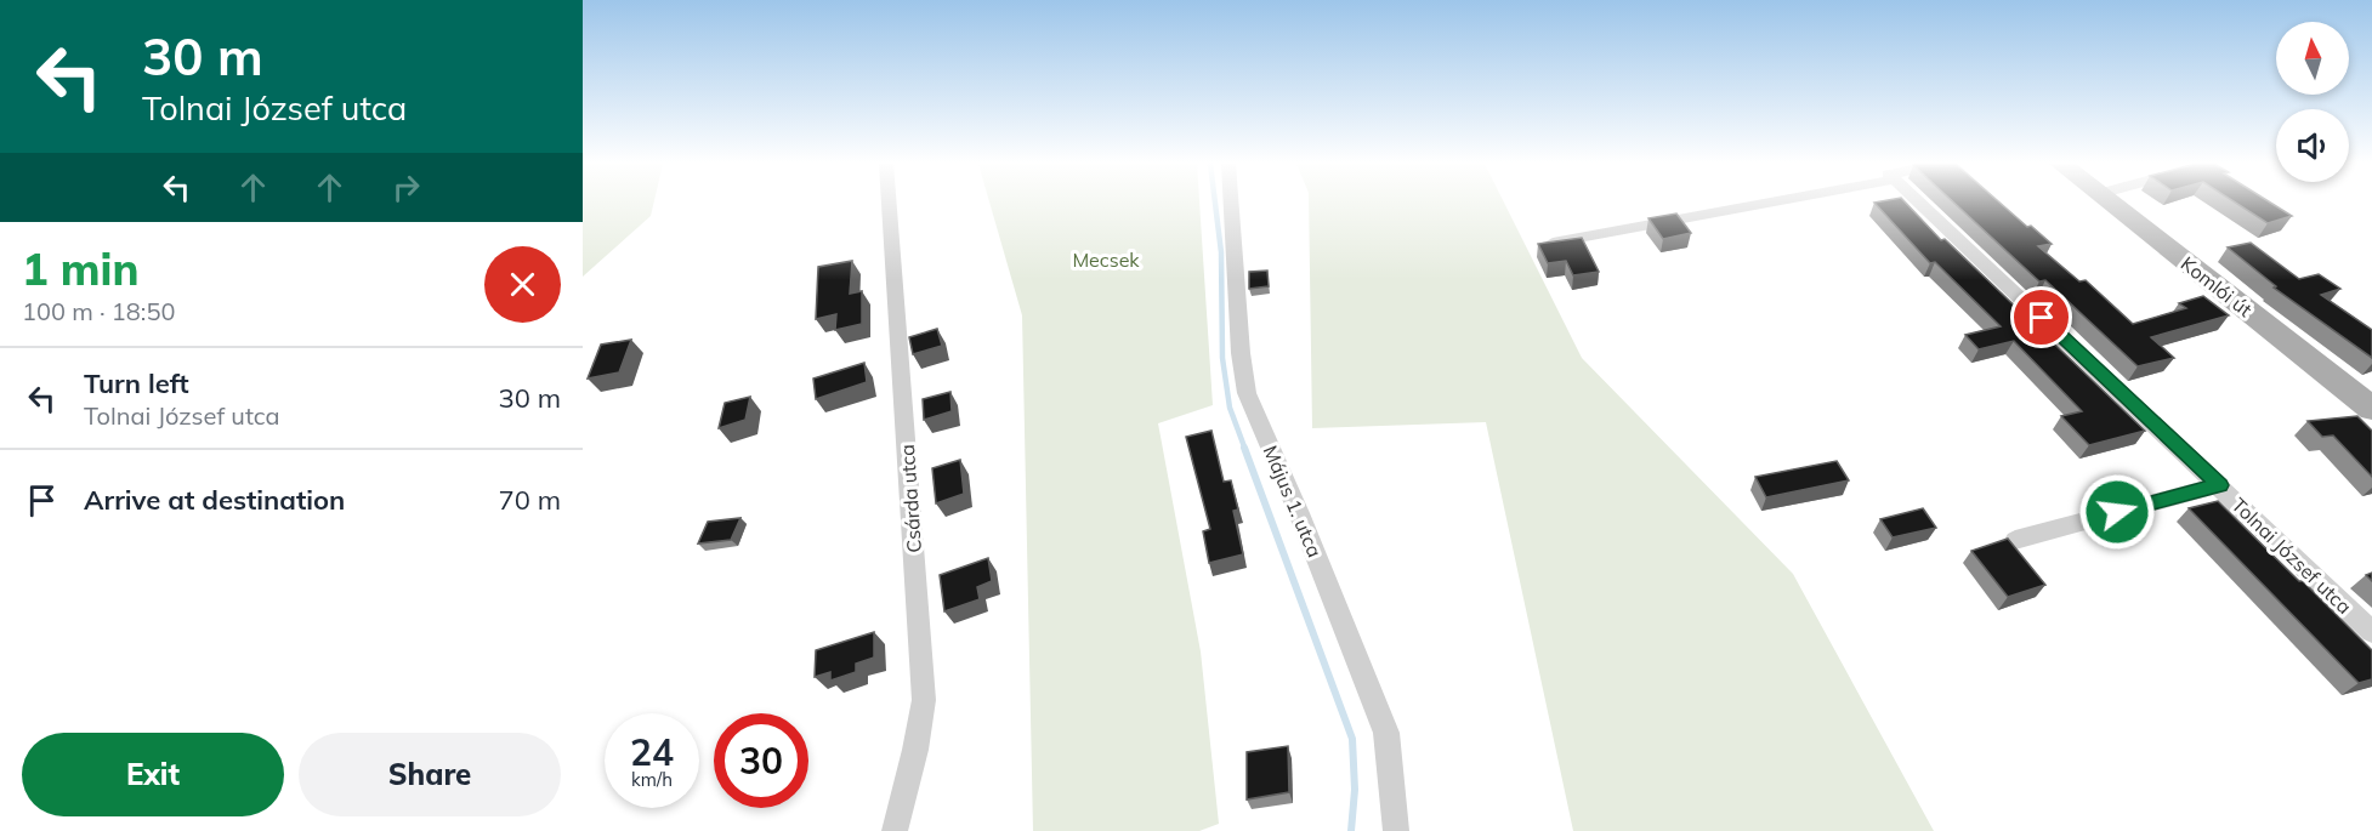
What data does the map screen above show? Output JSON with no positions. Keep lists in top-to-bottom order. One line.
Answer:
{"streets":{"main road":["Komlói út"],"street":["Csárda utca","Május 1. utca","Tolnai József utca"]},"parks":["Mecsek"],"north":"top","page":{"turn":["30 m","Tolnai József utca"],"heading":["1 min","100 m · 18:50"],"list":[{"name":"Turn left","note":"Tolnai József utca","value":"30 m"},{"name":"Arrive at destination","value":"70 m"}],"speed":"24 km/h","limit":"30","buttons":["Exit","Share"]}}
